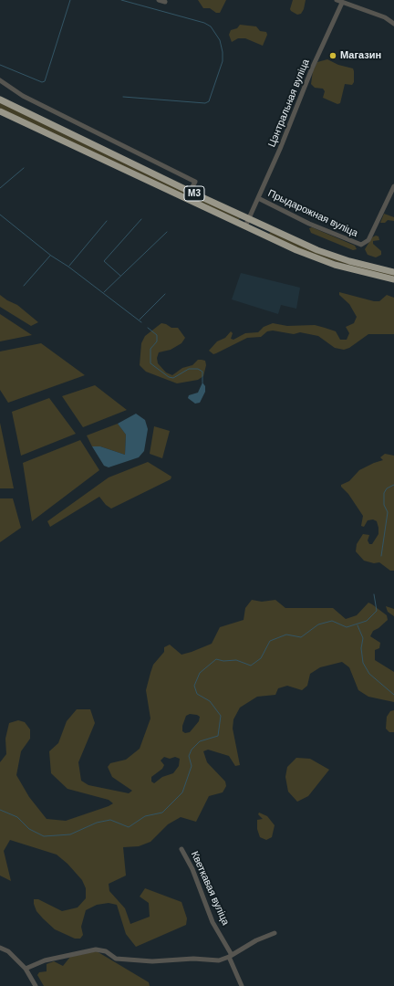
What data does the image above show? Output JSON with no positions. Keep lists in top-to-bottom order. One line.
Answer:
{"streets":{"highway":["М3"],"street":["Цэнтральная вуліца","Прыдарожная вуліца","Кветкавая вуліца"]},"crossings":[["Цэнтральная вуліца","М3"],["Цэнтральная вуліца","Прыдарожная вуліца"]],"places":["Магазин"]}
